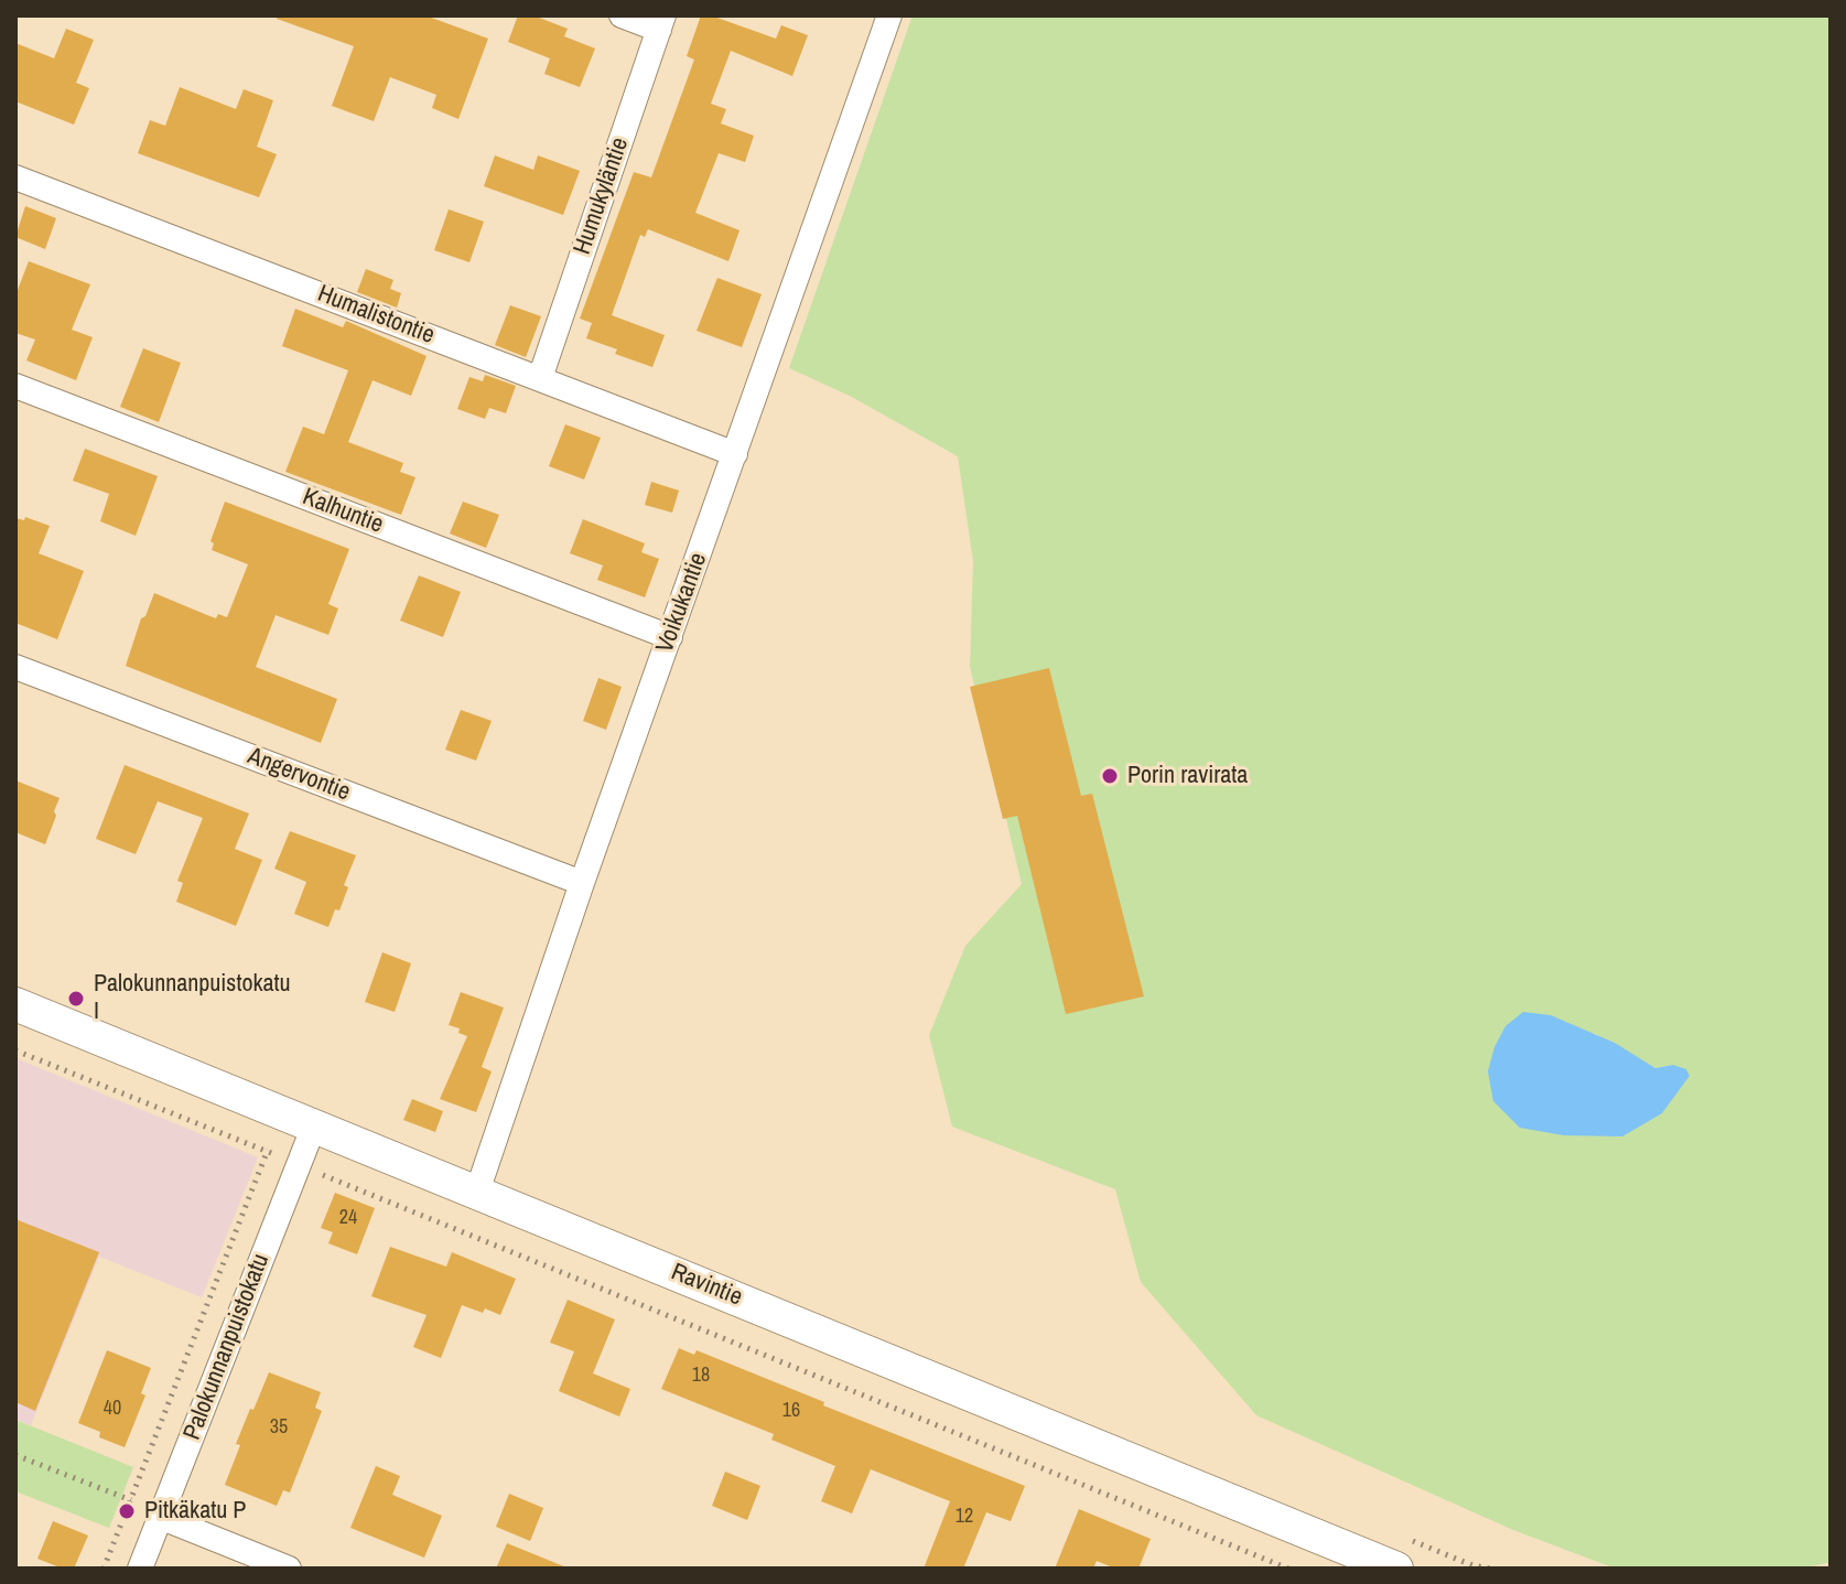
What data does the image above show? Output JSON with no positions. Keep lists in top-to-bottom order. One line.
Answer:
{"streets":{"main road":["Ravintie"],"street":["Humukyläntie","Humalistontie","Kalhuntie","Voikukantie","Angervontie","Palokunnanpuistokatu"]},"crossings":[["Humukyläntie","Humalistontie"],["Humalistontie","Voikukantie"],["Kalhuntie","Voikukantie"],["Voikukantie","Angervontie"],["Voikukantie","Ravintie"],["Ravintie","Palokunnanpuistokatu"]],"places":["Porin ravirata","Palokunnanpuistokatu I","Pitkäkatu P"],"house_numbers":["24","18","40","16","35","12"]}
